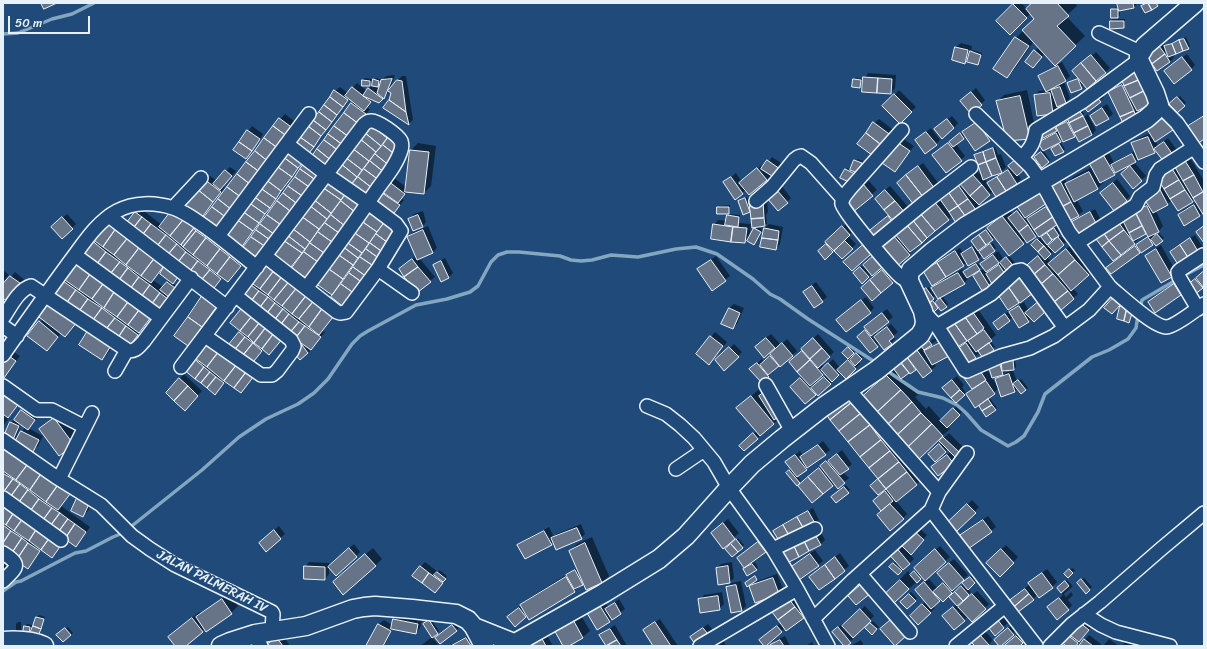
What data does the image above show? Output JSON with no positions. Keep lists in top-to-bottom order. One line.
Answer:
{"streets":{"street":["JALAN PALMERAH IV"]},"scale_bar":"50 m"}
